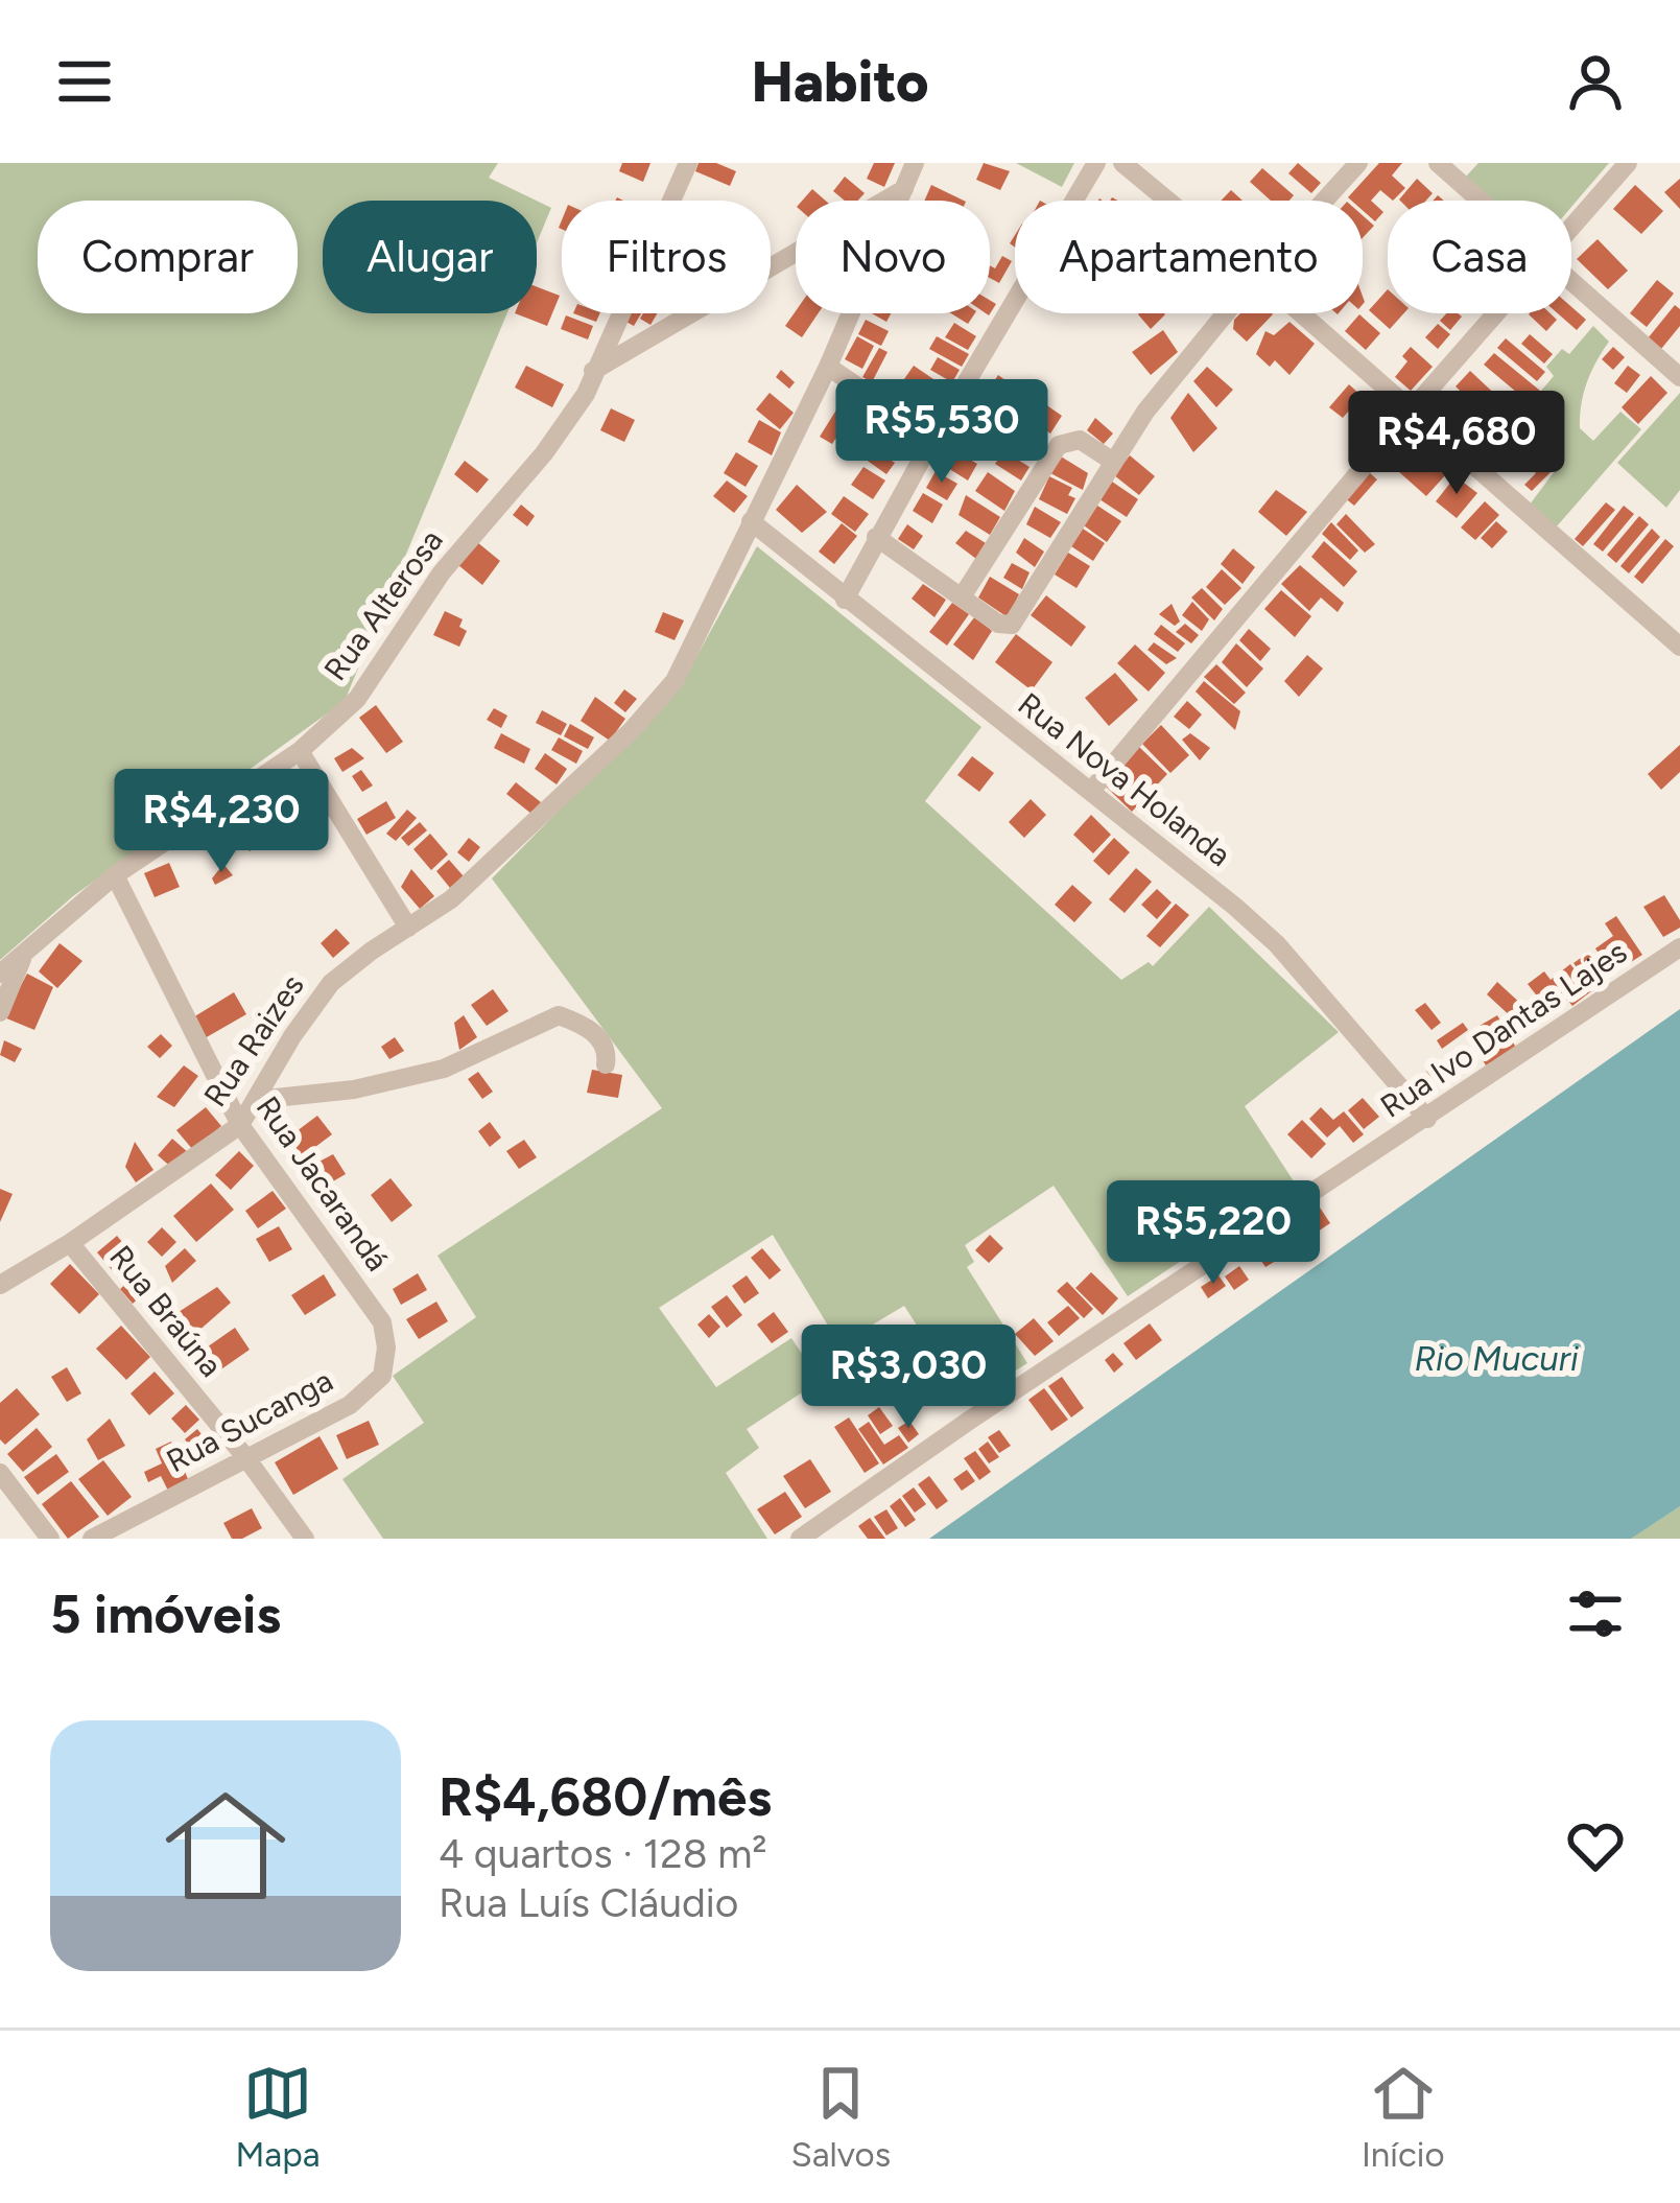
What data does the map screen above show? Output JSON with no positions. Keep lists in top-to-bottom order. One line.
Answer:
{"streets":{"street":["Rua Alterosa","Rua Nova Holanda","Rua Ivo Dantas Lajes","Rua Raizes","Rua Jacarandá","Rua Braúna","Rua Sucanga"]},"crossings":[["Rua Alterosa","Rua Jacarandá"],["Rua Nova Holanda","Rua Ivo Dantas Lajes"],["Rua Nova Holanda","Rua Raizes"],["Rua Raizes","Rua Jacarandá"],["Rua Raizes","Rua Braúna"],["Rua Jacarandá","Rua Sucanga"],["Rua Braúna","Rua Sucanga"]],"water":["Rio Mucuri"],"page":{"header":"Habito","chip":["Comprar","Alugar","Filtros","Novo","Apartamento","Casa"],"price":["R$5,530","R$4,680","R$4,230","R$5,220","R$3,030"],"heading":"5 imóveis","list":[{"name":"R$4,680/mês","note":"4 quartos · 128 m² · Rua Luís Cláudio"}],"tabs":["Mapa","Salvos","Início"]}}
